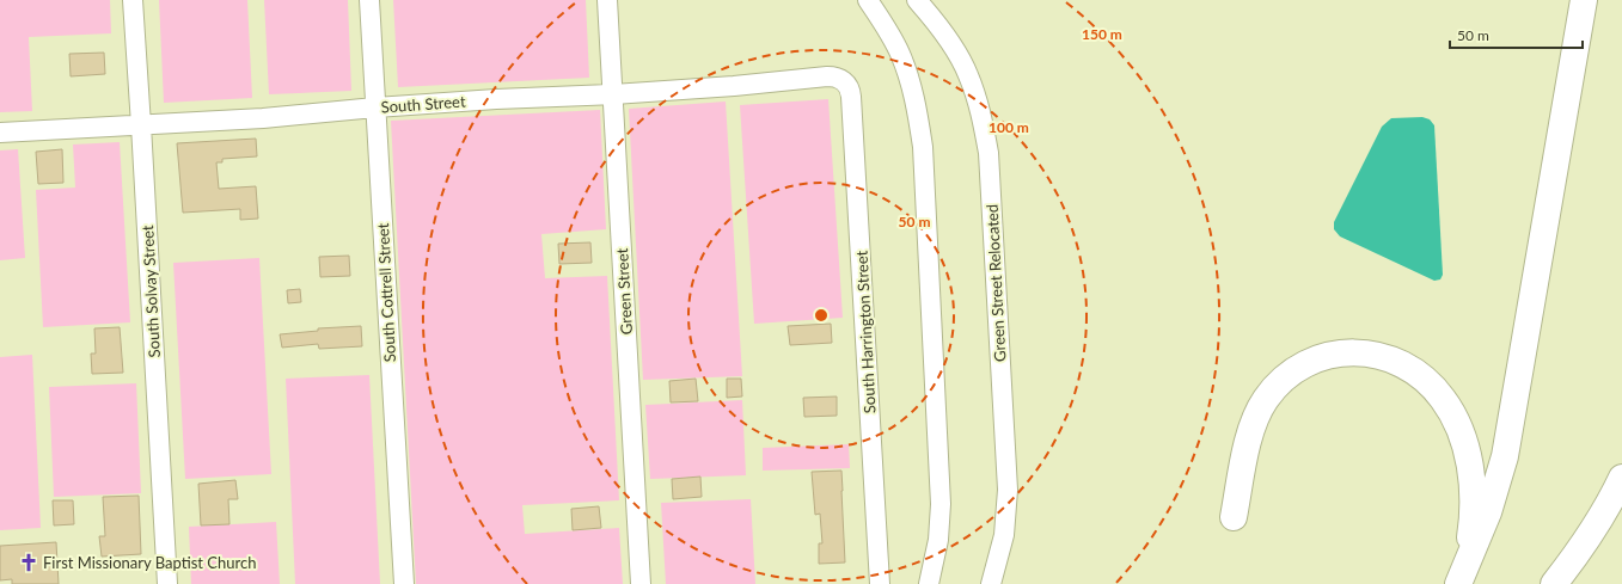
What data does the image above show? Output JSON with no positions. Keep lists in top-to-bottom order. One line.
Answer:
{"streets":{"street":["South Street","Green Street Relocated","South Solvay Street","Green Street","South Cottrell Street","South Harrington Street"]},"crossings":[["South Street","South Solvay Street"],["South Street","Green Street"],["South Street","South Cottrell Street"],["South Street","South Harrington Street"]],"places":{"church":["First Missionary Baptist Church"]},"scale_bar":"50 m","rings":["150 m","100 m","50 m"]}
